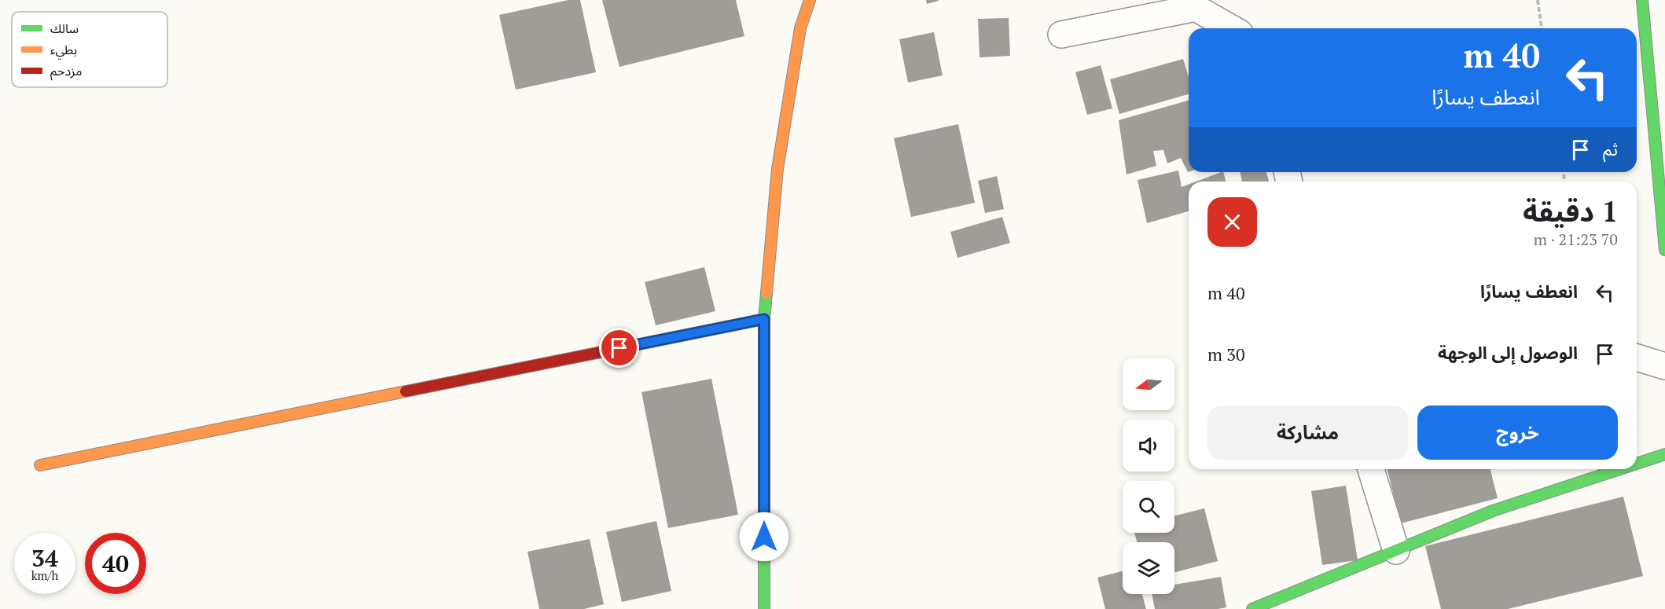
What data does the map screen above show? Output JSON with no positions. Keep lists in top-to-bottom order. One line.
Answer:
{"legend":["سالك","بطيء","مزدحم"],"north":"left","page":{"turn":["40 m","انعطف يسارًا"],"then":"ثم","heading":["1 دقيقة","70 m · 21:23"],"list":[{"name":"انعطف يسارًا","value":"40 m"},{"name":"الوصول إلى الوجهة","value":"30 m"}],"buttons":["خروج","مشاركة"],"speed":"34 km/h","limit":"40"}}
